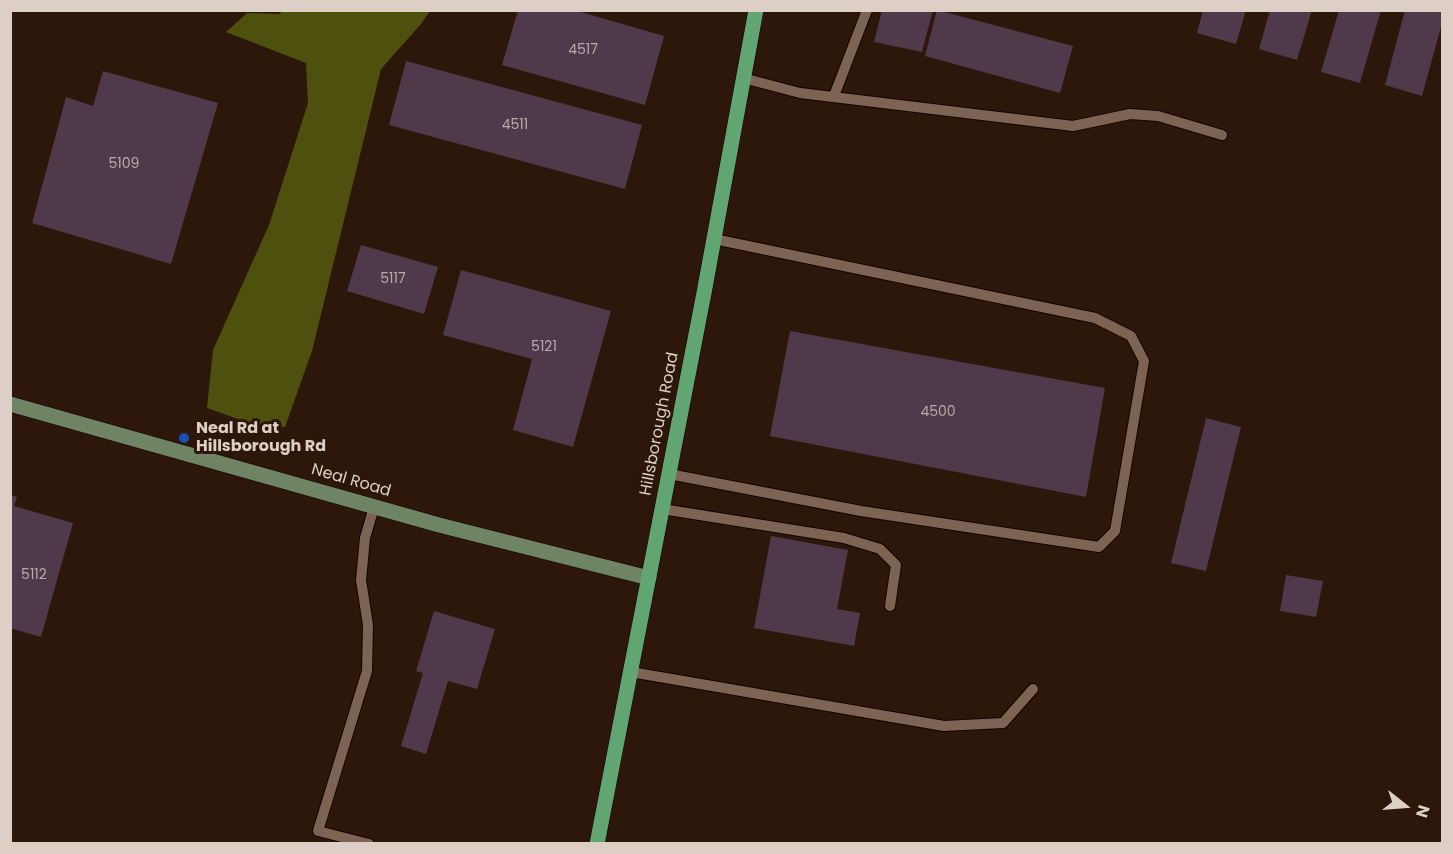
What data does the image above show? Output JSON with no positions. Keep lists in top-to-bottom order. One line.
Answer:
{"streets":{"main road":["Hillsborough Road"],"street":["Neal Road"]},"crossings":[["Hillsborough Road","Neal Road"]],"places":["Neal Rd at Hillsborough Rd"],"house_numbers":["4517","4511","5109","5117","5121","4500","5112"],"north":"right"}
